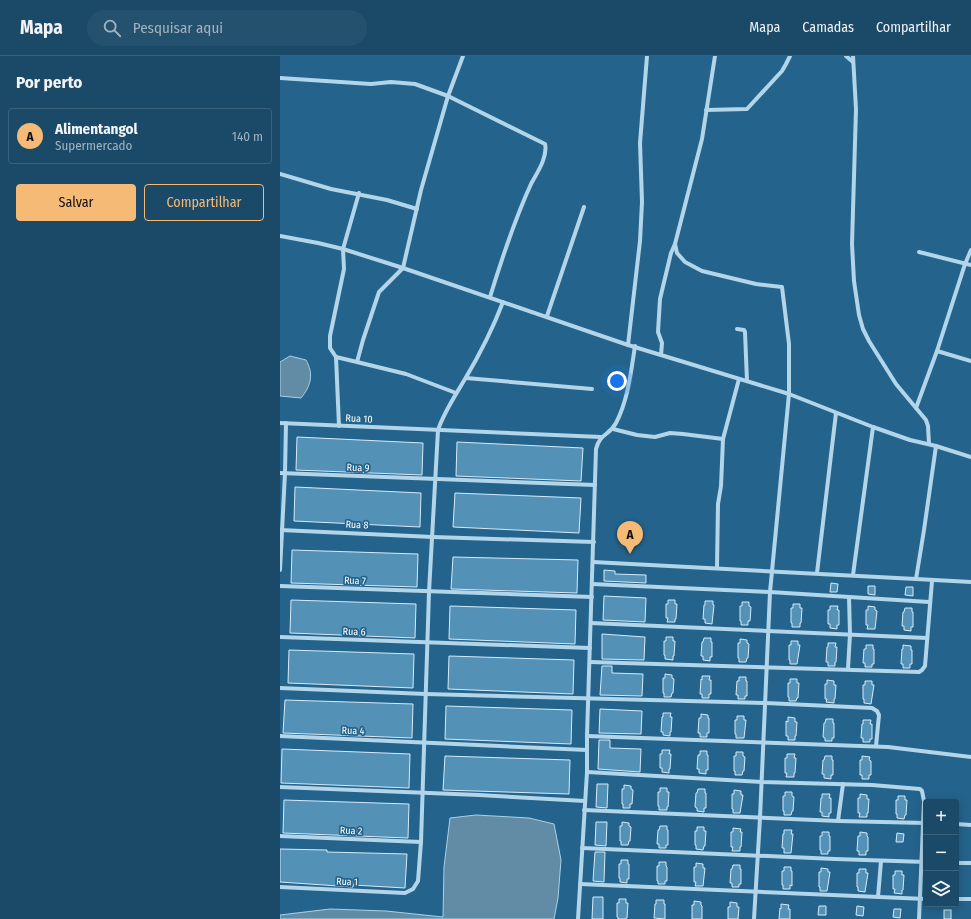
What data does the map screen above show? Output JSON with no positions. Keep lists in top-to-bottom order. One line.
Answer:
{"streets":{"street":["Rua 10","Rua 9","Rua 8","Rua 7","Rua 6","Rua 4","Rua 2","Rua 1"]},"crossings":[["Rua 2","Rua 1"]],"page":{"header":"Mapa","search":"Pesquisar aqui","nav":["Mapa","Camadas","Compartilhar"],"heading":"Por perto","list":[{"mark":"A","name":"Alimentangol","note":"Supermercado","value":"140 m"}],"buttons":["Salvar","Compartilhar"],"pins":"A","map_buttons":["+","−"]}}
